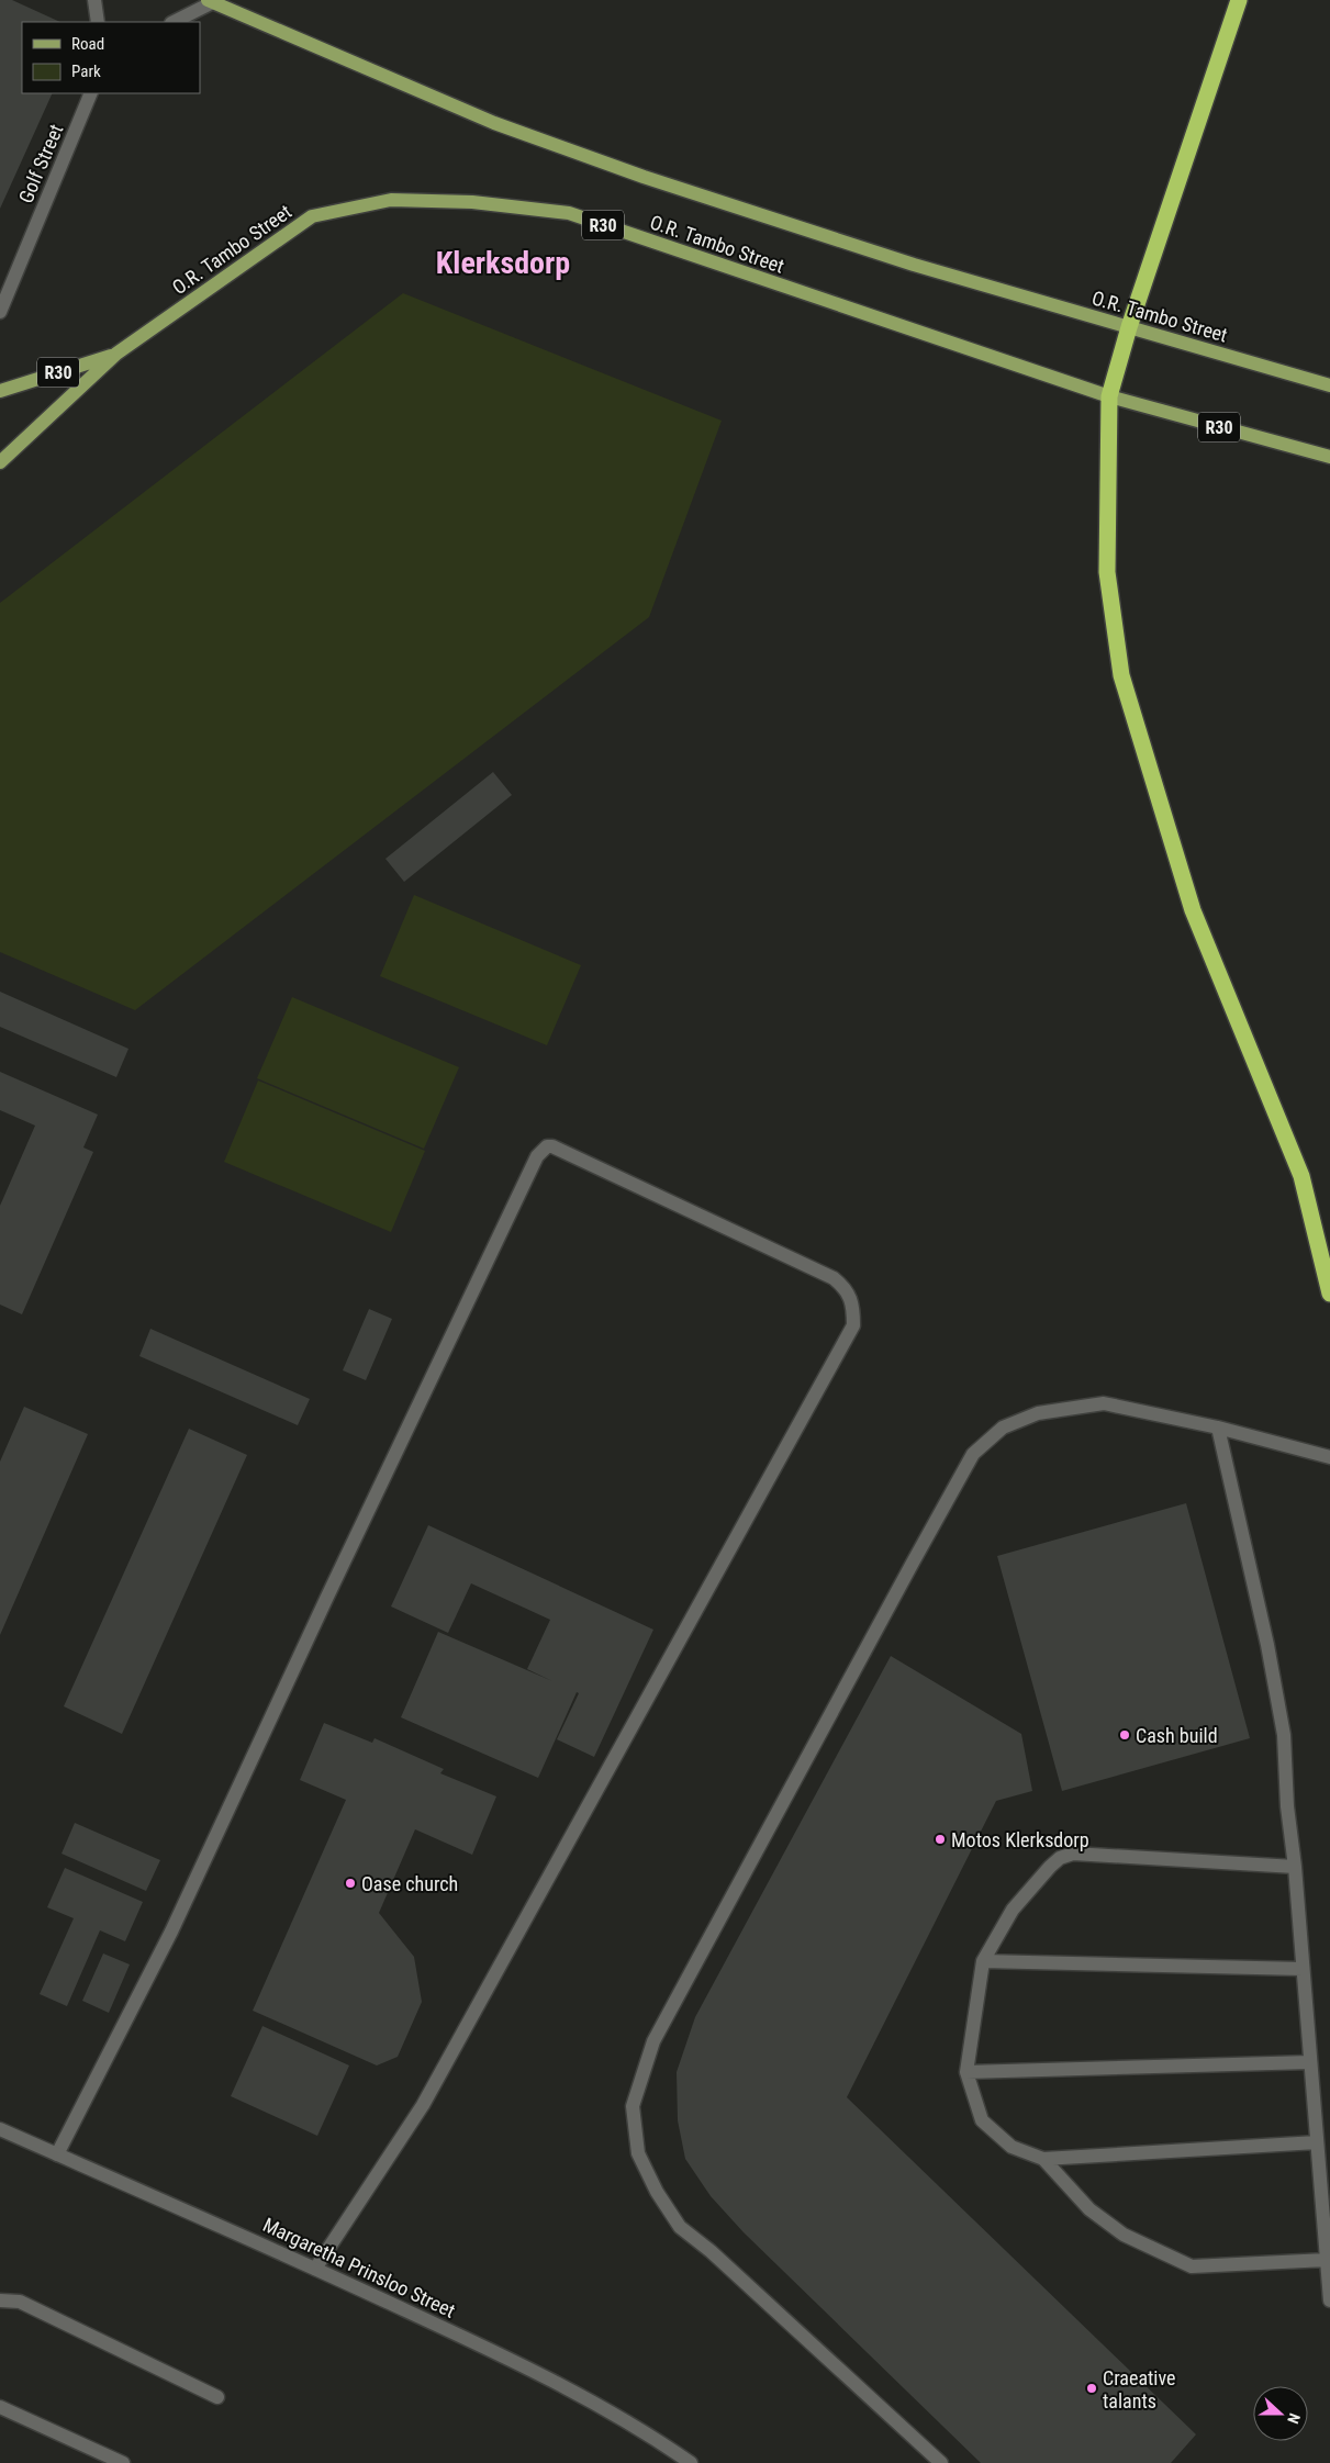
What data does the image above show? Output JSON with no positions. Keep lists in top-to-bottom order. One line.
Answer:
{"streets":{"main road":["R30","O.R. Tambo Street"],"street":["Golf Street","Margaretha Prinsloo Street"]},"crossings":[["R30","O.R. Tambo Street"]],"districts":["Klerksdorp"],"places":["Cash build","Motos Klerksdorp","Oase church","Craeative talants"],"legend":["Road","Park"],"north":"right"}
